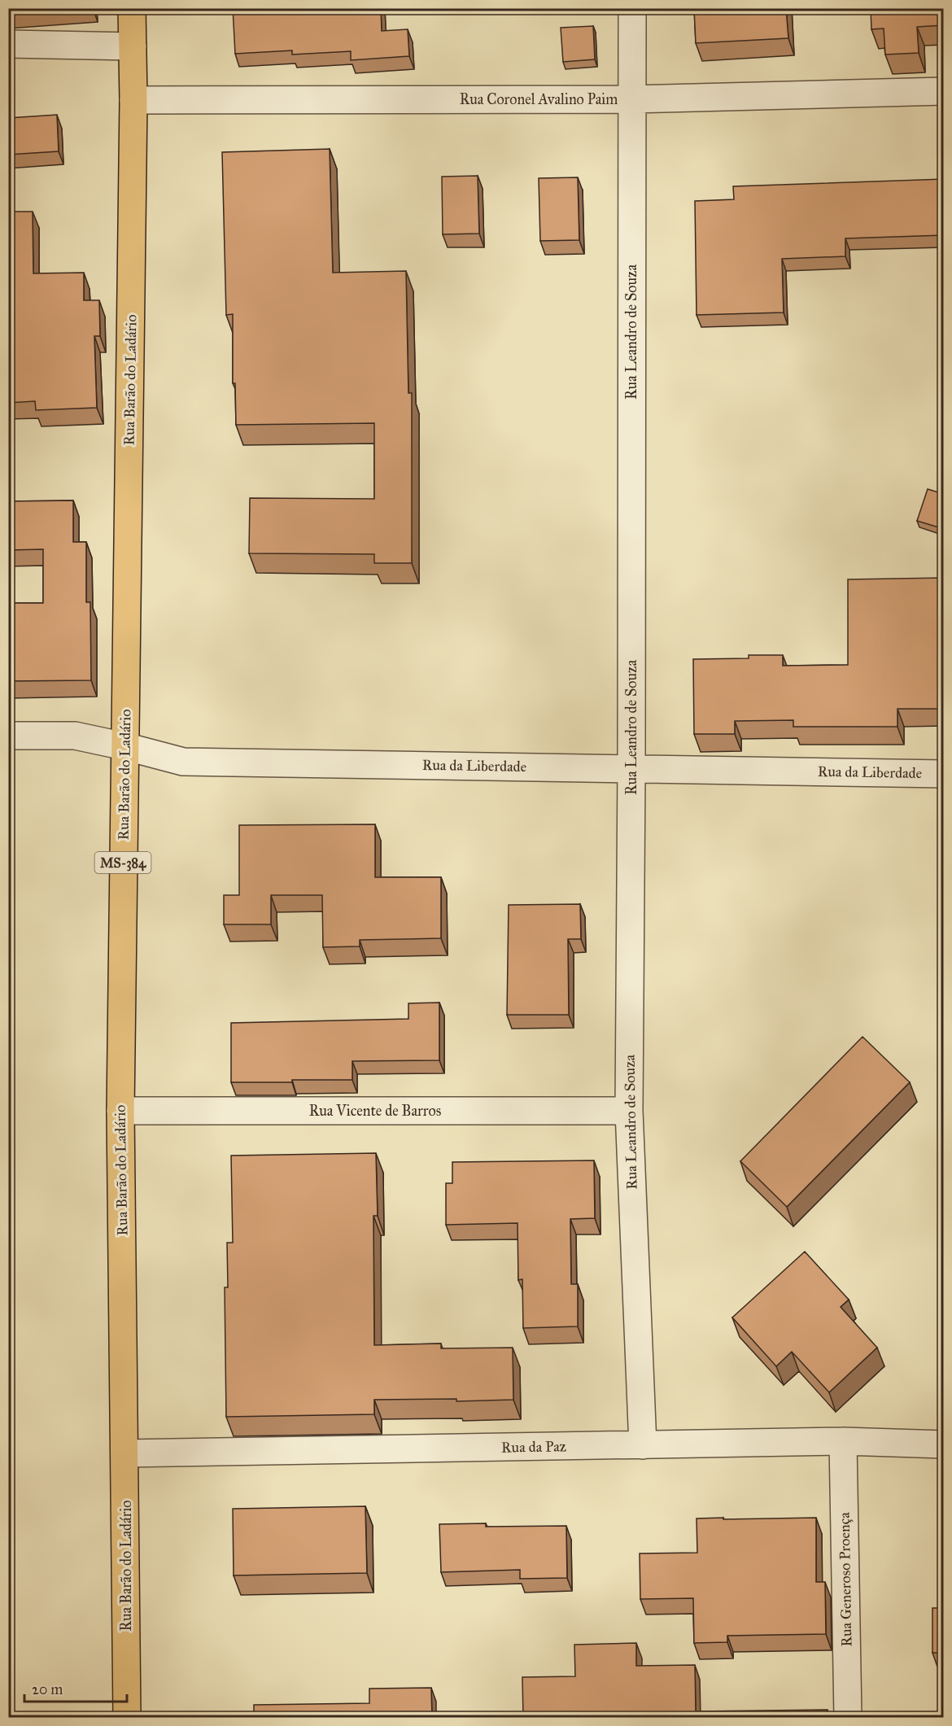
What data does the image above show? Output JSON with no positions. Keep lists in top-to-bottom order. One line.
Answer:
{"streets":{"main road":["Rua Barão do Ladário","MS-384"],"street":["Rua Coronel Avalino Paim","Rua Leandro de Souza","Rua da Liberdade","Rua Vicente de Barros","Rua da Paz","Rua Generoso Proença"]},"crossings":[["Rua Coronel Avalino Paim","Rua Leandro de Souza"],["Rua Coronel Avalino Paim","Rua Barão do Ladário"],["Rua Leandro de Souza","Rua da Liberdade"],["Rua Leandro de Souza","Rua Vicente de Barros"],["Rua Leandro de Souza","Rua da Paz"],["Rua Barão do Ladário","Rua da Liberdade"],["Rua Barão do Ladário","Rua Vicente de Barros"],["Rua Barão do Ladário","Rua da Paz"],["Rua da Paz","Rua Generoso Proença"]],"scale_bar":"20 m"}
